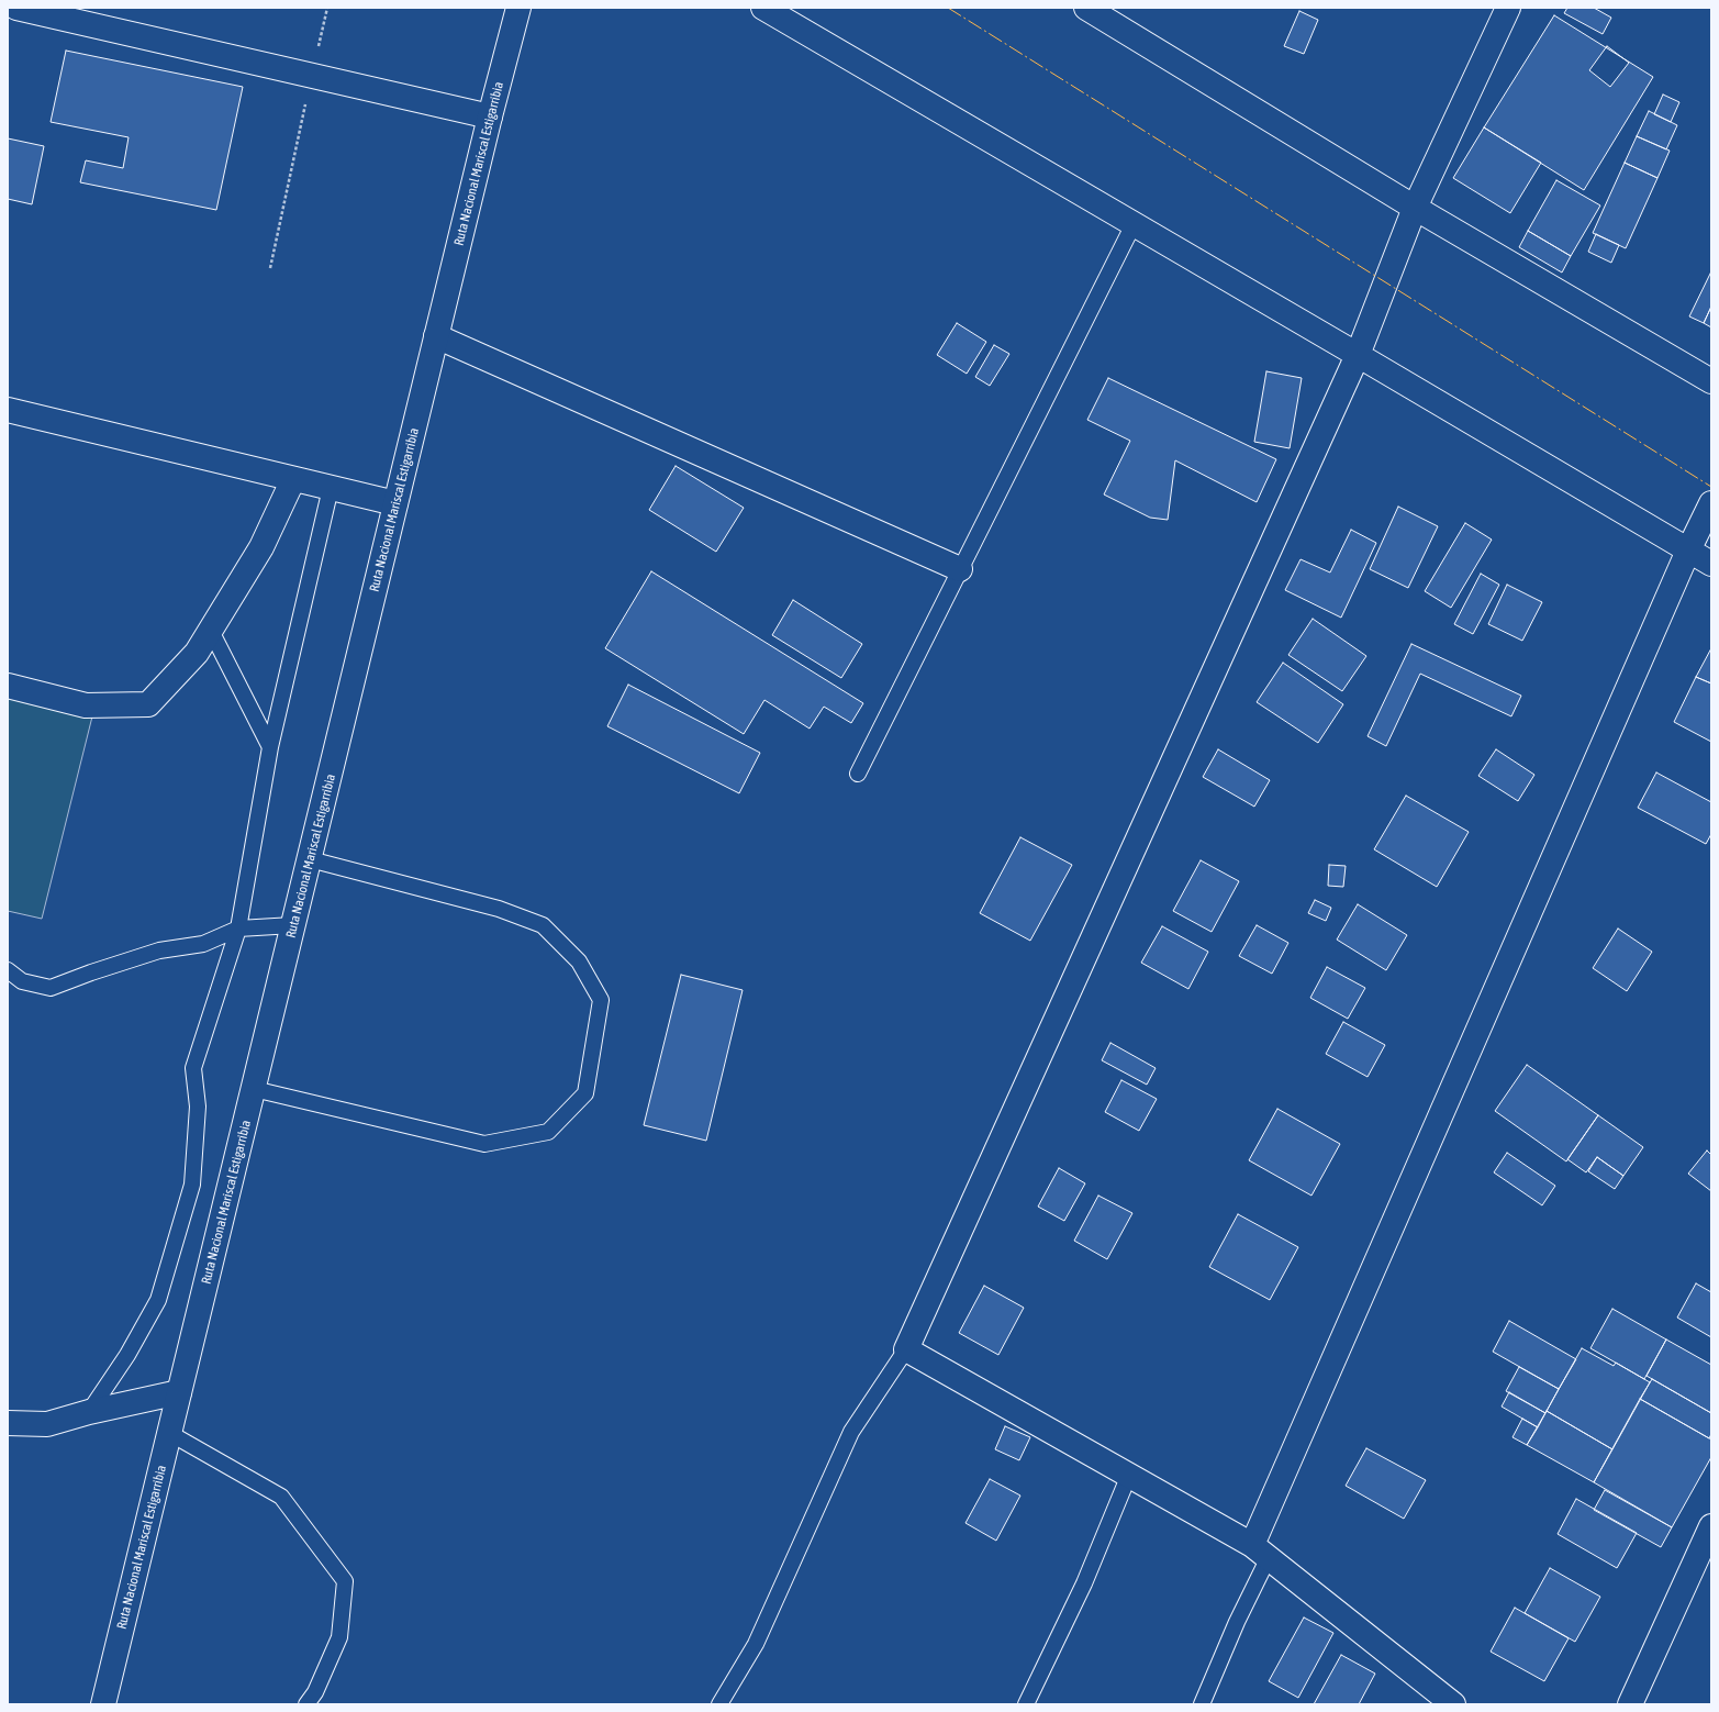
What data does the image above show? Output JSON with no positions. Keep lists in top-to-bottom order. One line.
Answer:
{"streets":{"street":["Ruta Nacional Mariscal Estigarribia"]}}
